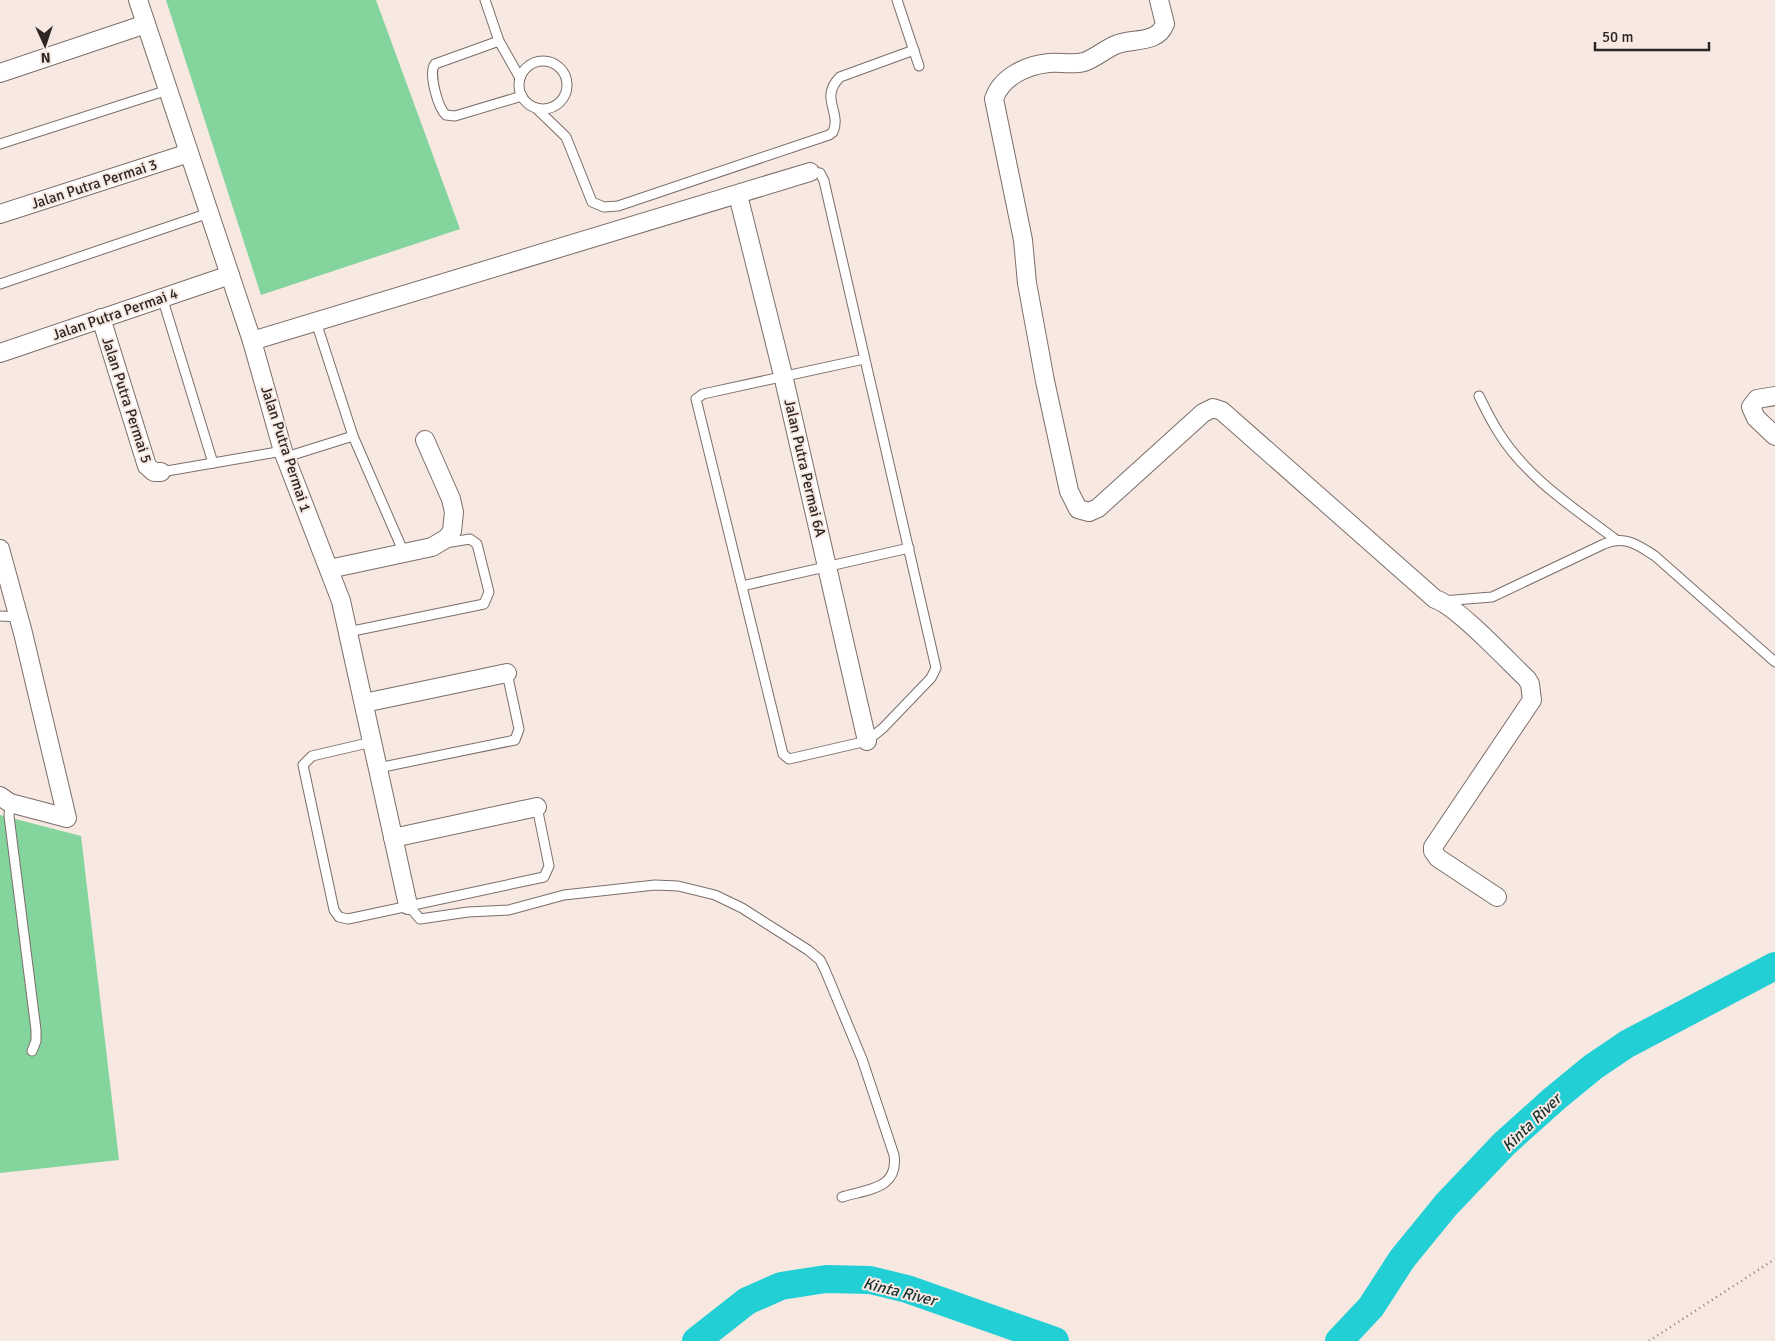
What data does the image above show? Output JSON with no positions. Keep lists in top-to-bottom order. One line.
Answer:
{"streets":{"street":["Jalan Putra Permai 3","Jalan Putra Permai 4","Jalan Putra Permai 5","Jalan Putra Permai 1","Jalan Putra Permai 6A"]},"crossings":[["Jalan Putra Permai 3","Jalan Putra Permai 1"],["Jalan Putra Permai 4","Jalan Putra Permai 5"],["Jalan Putra Permai 4","Jalan Putra Permai 1"]],"water":["Kinta River"],"scale_bar":"50 m","north":"bottom"}
